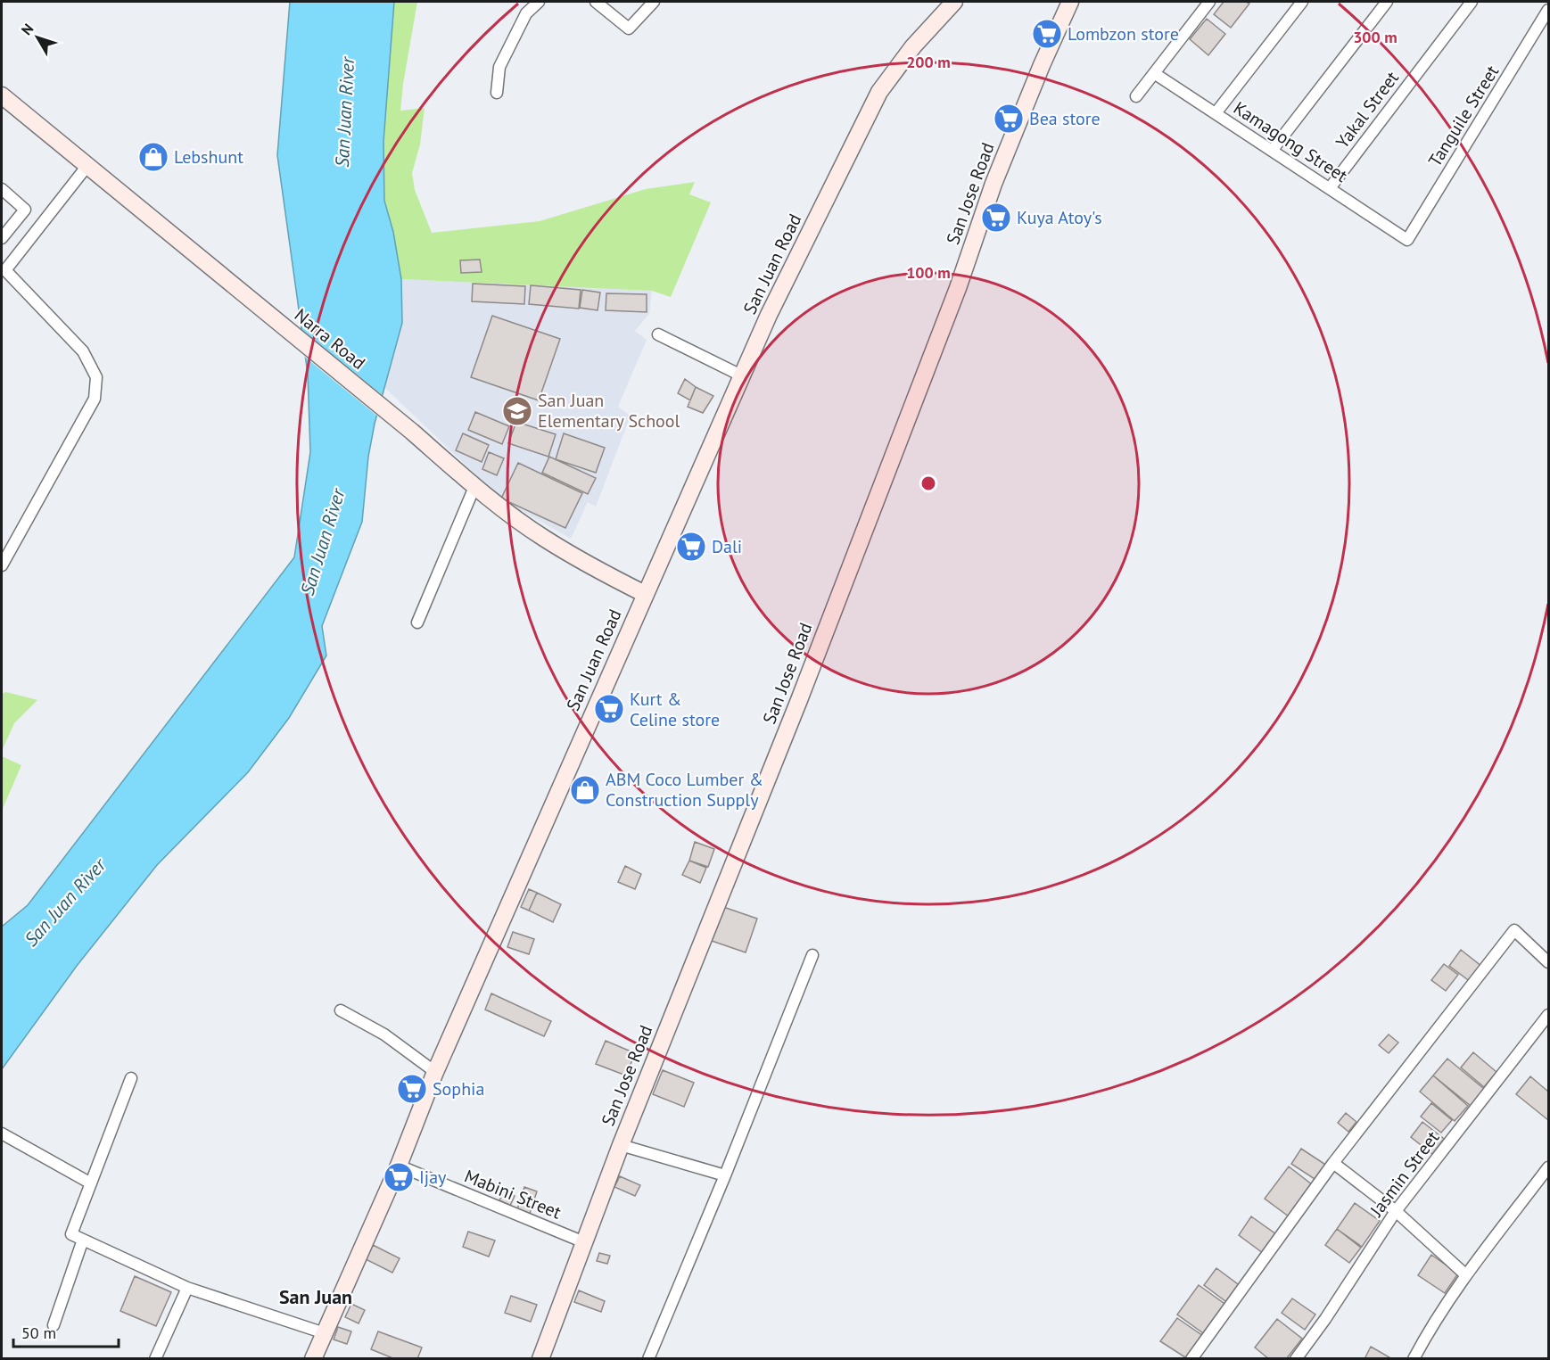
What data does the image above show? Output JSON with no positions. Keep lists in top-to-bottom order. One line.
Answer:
{"streets":{"street":["Yakal Street","Tanguile Street","Kamagong Street","San Jose Road","San Juan Road","Narra Road","Jasmin Street","Mabini Street"]},"crossings":[["Yakal Street","Kamagong Street"],["Tanguile Street","Kamagong Street"],["San Jose Road","Mabini Street"],["San Juan Road","Narra Road"],["San Juan Road","Mabini Street"]],"districts":["San Juan"],"water":["San Juan River"],"places":{"supermarket":["Lombzon store","Bea store","Kuya Atoy's","Dali","Kurt & Celine store","Sophia","Ijay"],"shop":["Lebshunt","ABM Coco Lumber & Construction Supply"],"school or university":["San Juan Elementary School"]},"scale_bar":"50 m","north":"top left","rings":["300 m","200 m","100 m"]}
